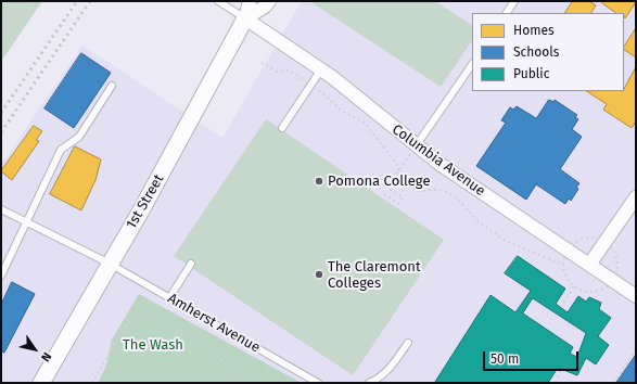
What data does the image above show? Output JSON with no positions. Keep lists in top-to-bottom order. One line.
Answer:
{"streets":{"street":["Columbia Avenue","1st Street"],"lane":["Amherst Avenue"]},"crossings":[["Columbia Avenue","1st Street"],["1st Street","Amherst Avenue"]],"parks":["The Wash"],"places":["Pomona College","The Claremont Colleges"],"legend":["Homes","Schools","Public"],"scale_bar":"50 m","north":"bottom right"}
